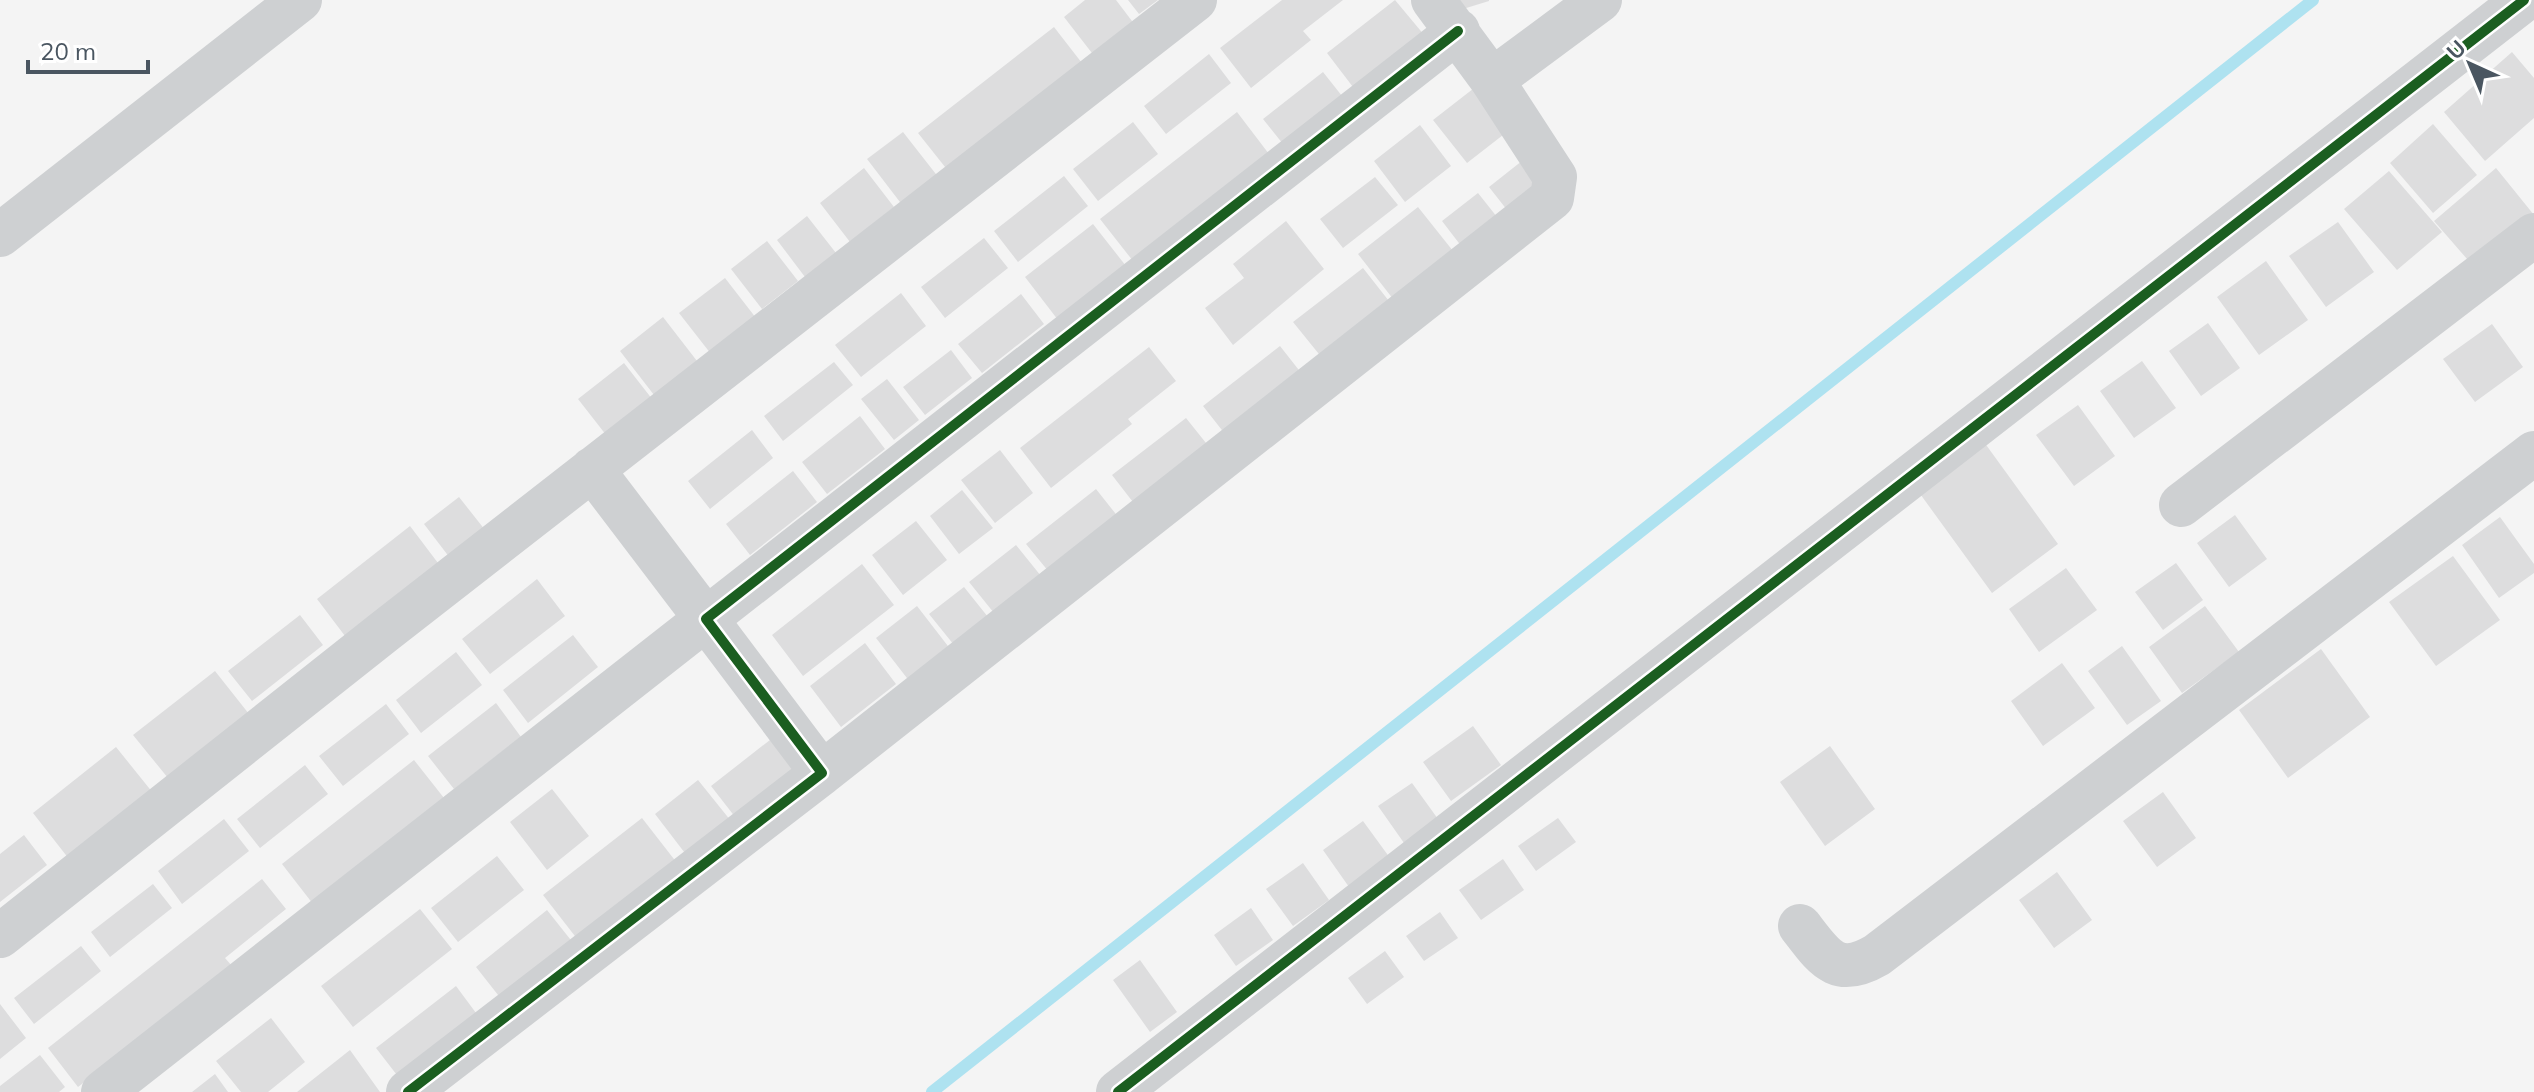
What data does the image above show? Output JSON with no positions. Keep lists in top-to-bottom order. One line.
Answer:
{"scale_bar":"20 m","north":"top left"}
